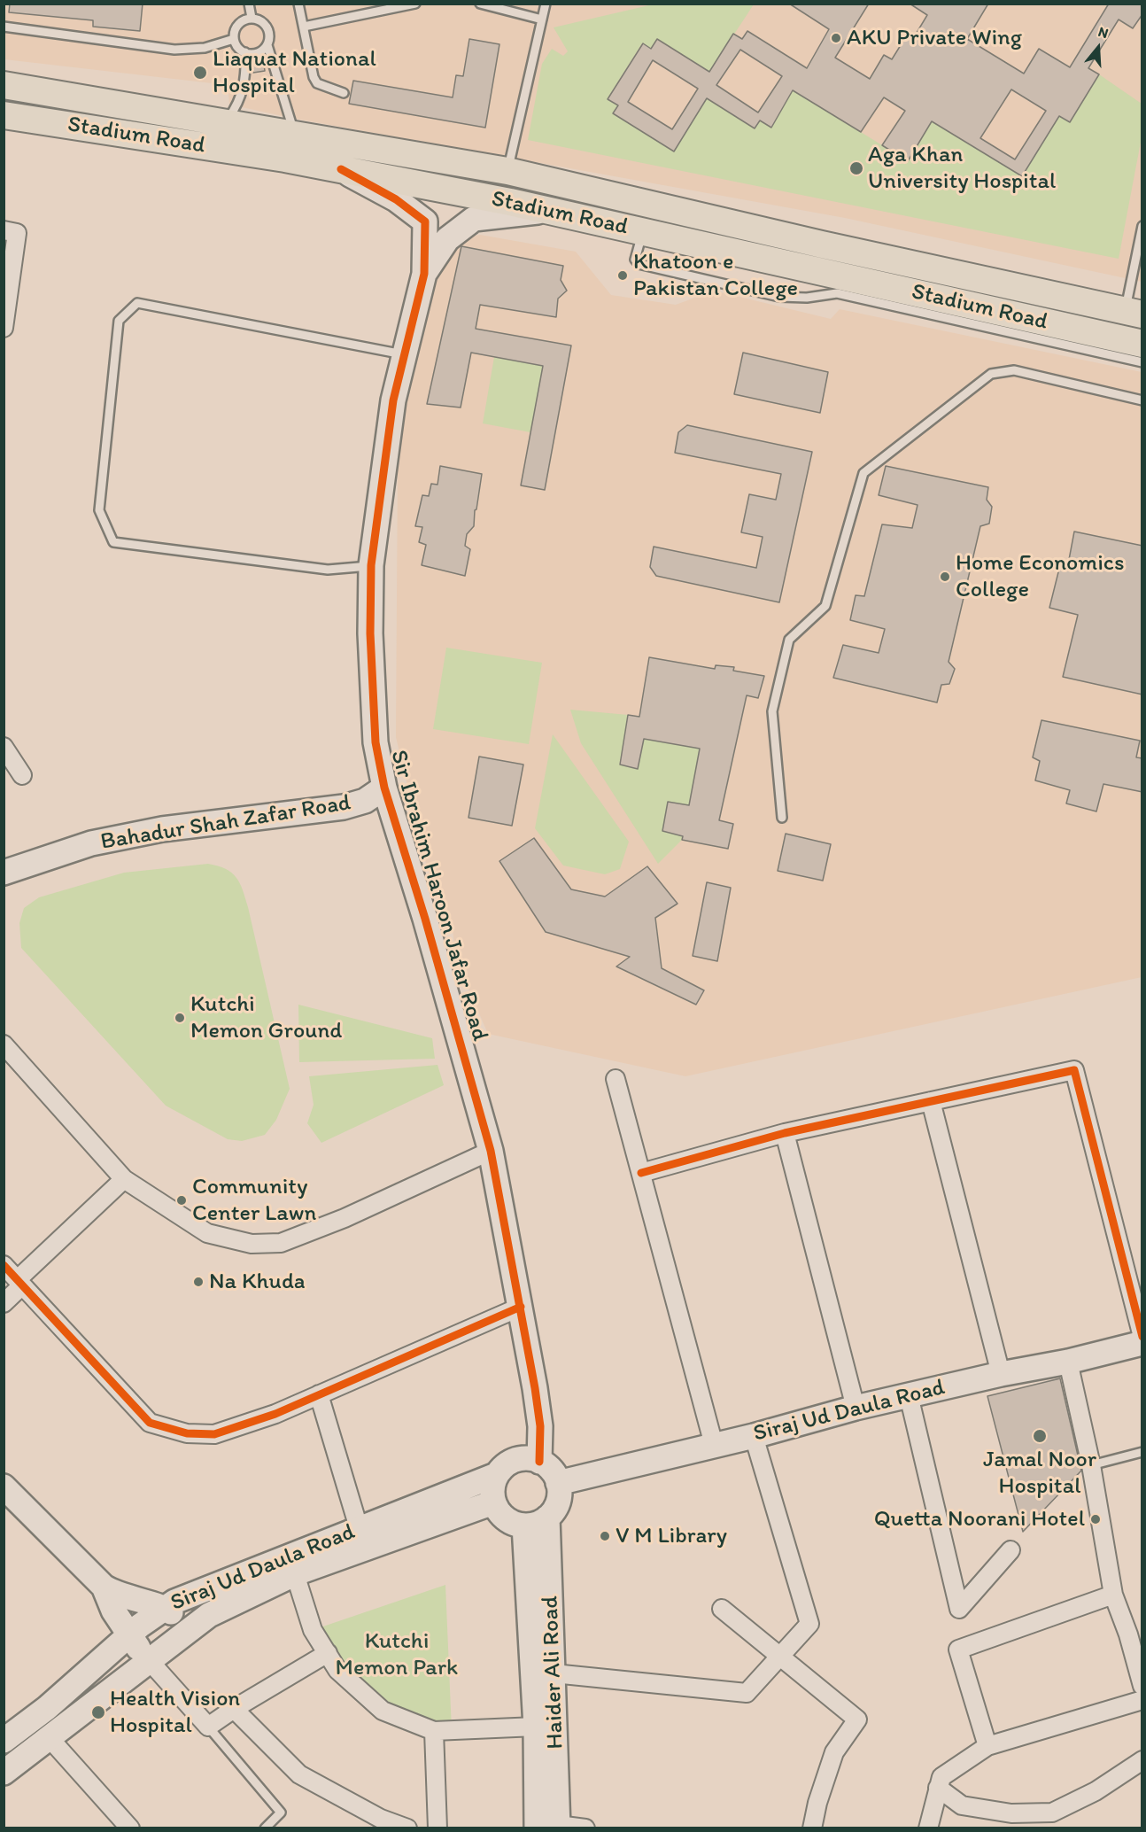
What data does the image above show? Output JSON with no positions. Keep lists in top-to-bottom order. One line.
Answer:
{"streets":{"main road":["Stadium Road","Bahadur Shah Zafar Road","Sir Ibrahim Haroon Jafar Road","Siraj Ud Daula Road","Haider Ali Road"]},"crossings":[["Bahadur Shah Zafar Road","Sir Ibrahim Haroon Jafar Road"],["Sir Ibrahim Haroon Jafar Road","Siraj Ud Daula Road"],["Sir Ibrahim Haroon Jafar Road","Haider Ali Road"],["Siraj Ud Daula Road","Haider Ali Road"]],"parks":["Kutchi Memon Park"],"places":["AKU Private Wing","Liaquat National Hospital","Aga Khan University Hospital","Khatoon e Pakistan College","Home Economics College","Kutchi Memon Ground","Community Center Lawn","Na Khuda","Jamal Noor Hospital","Quetta Noorani Hotel","V M Library","Health Vision Hospital"],"north":"top"}
